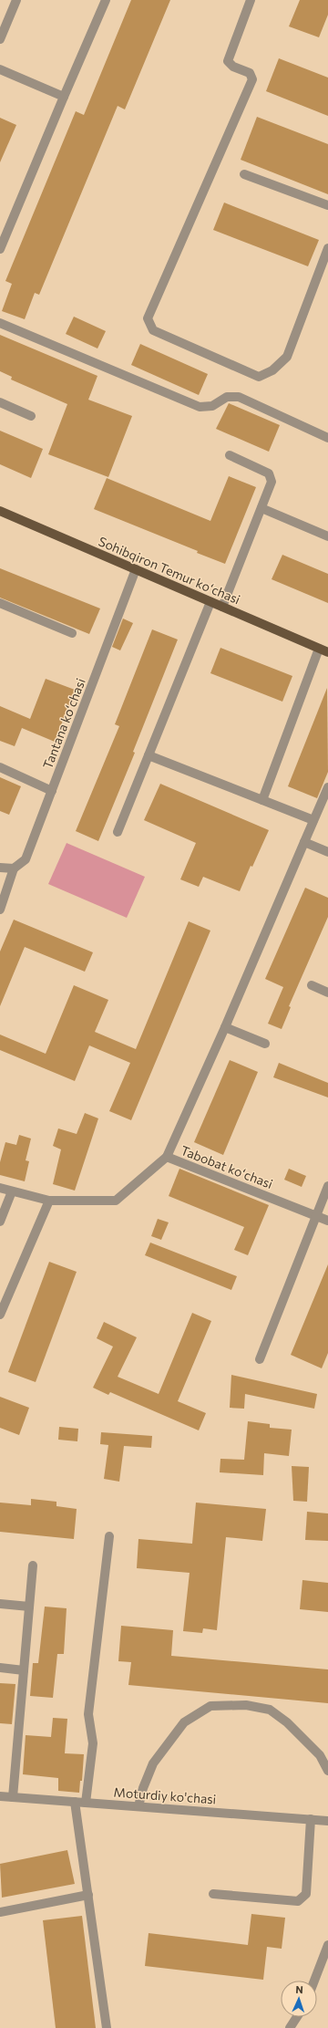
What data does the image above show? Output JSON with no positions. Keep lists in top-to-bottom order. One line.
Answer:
{"streets":{"main road":["Sohibqiron Temur koʻchasi"],"street":["Tantana koʻchasi","Tabobat koʻchasi","Moturdiy ko'chasi"]},"crossings":[["Sohibqiron Temur koʻchasi","Tantana koʻchasi"]],"north":"top"}
